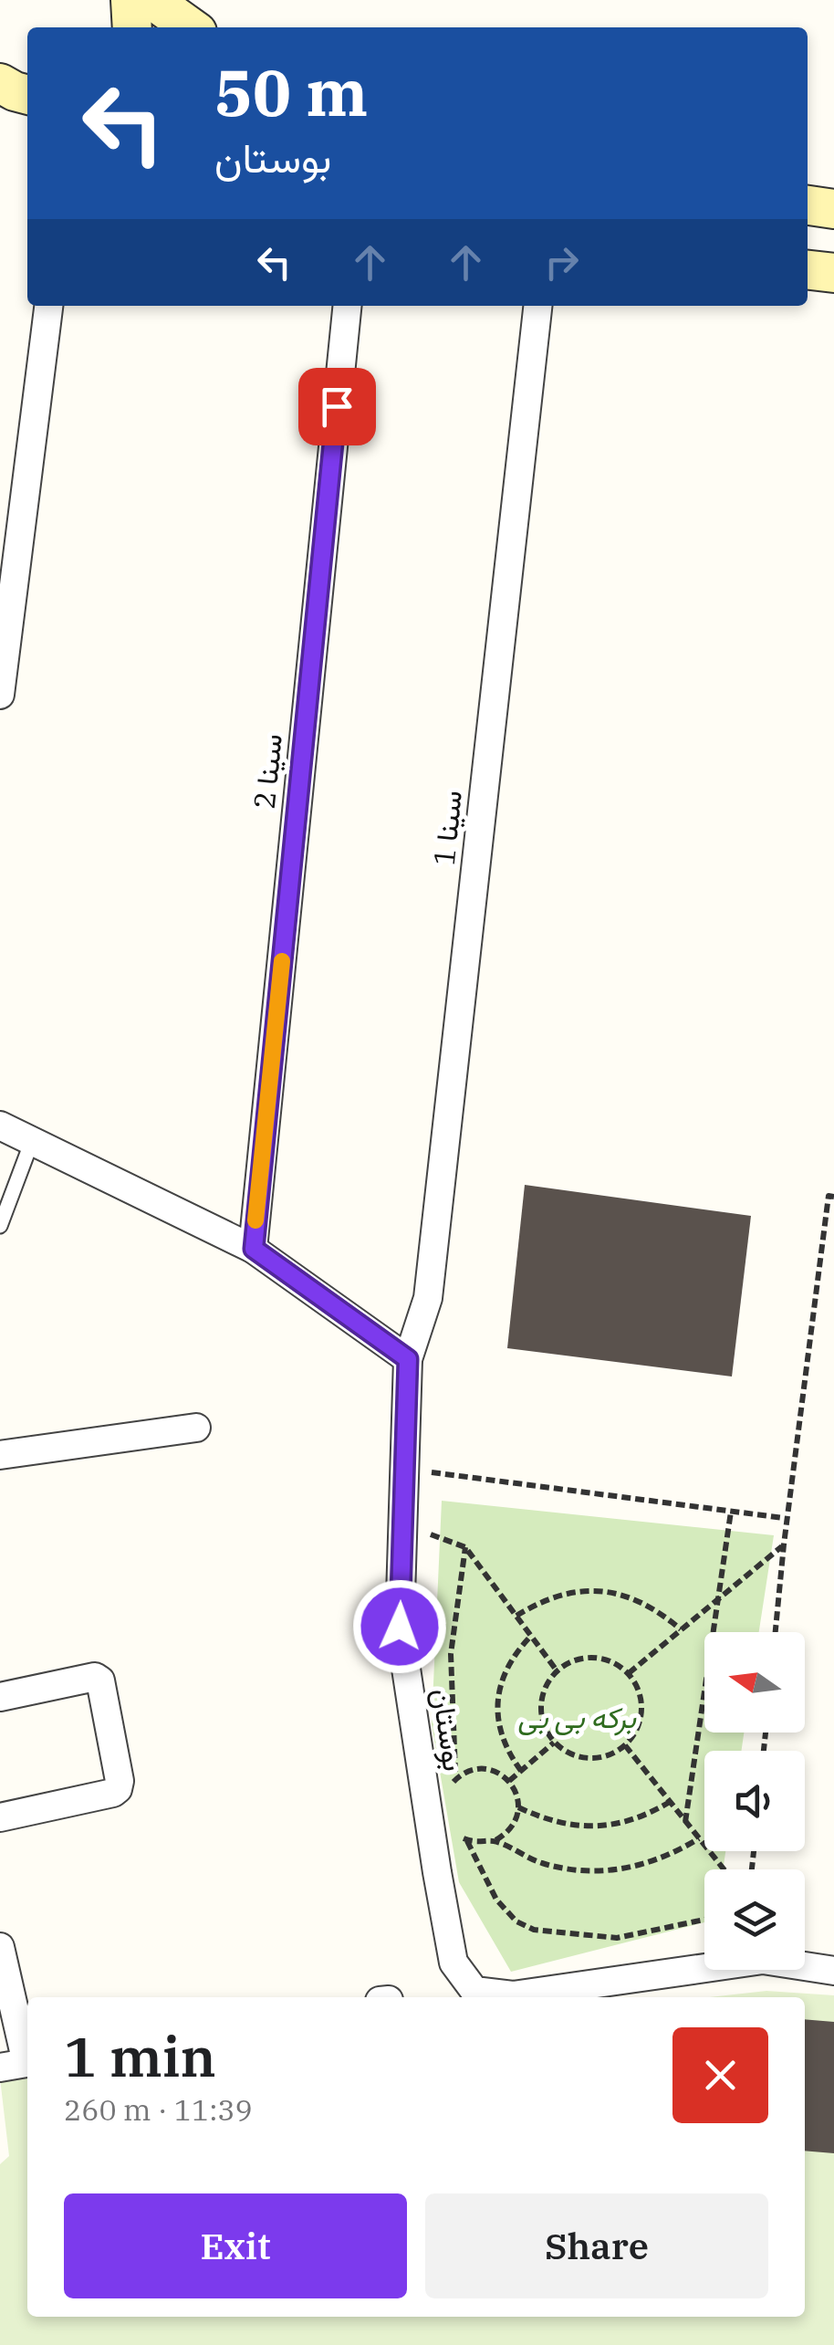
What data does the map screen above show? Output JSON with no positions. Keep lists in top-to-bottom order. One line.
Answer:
{"streets":{"street":["سینا 2","سینا 1","بوستان"]},"crossings":[["سینا 1","بوستان"]],"parks":["برکه بی بی"],"north":"left","page":{"turn":["50 m","بوستان"],"heading":["1 min","260 m · 11:39"],"buttons":["Exit","Share"]}}
